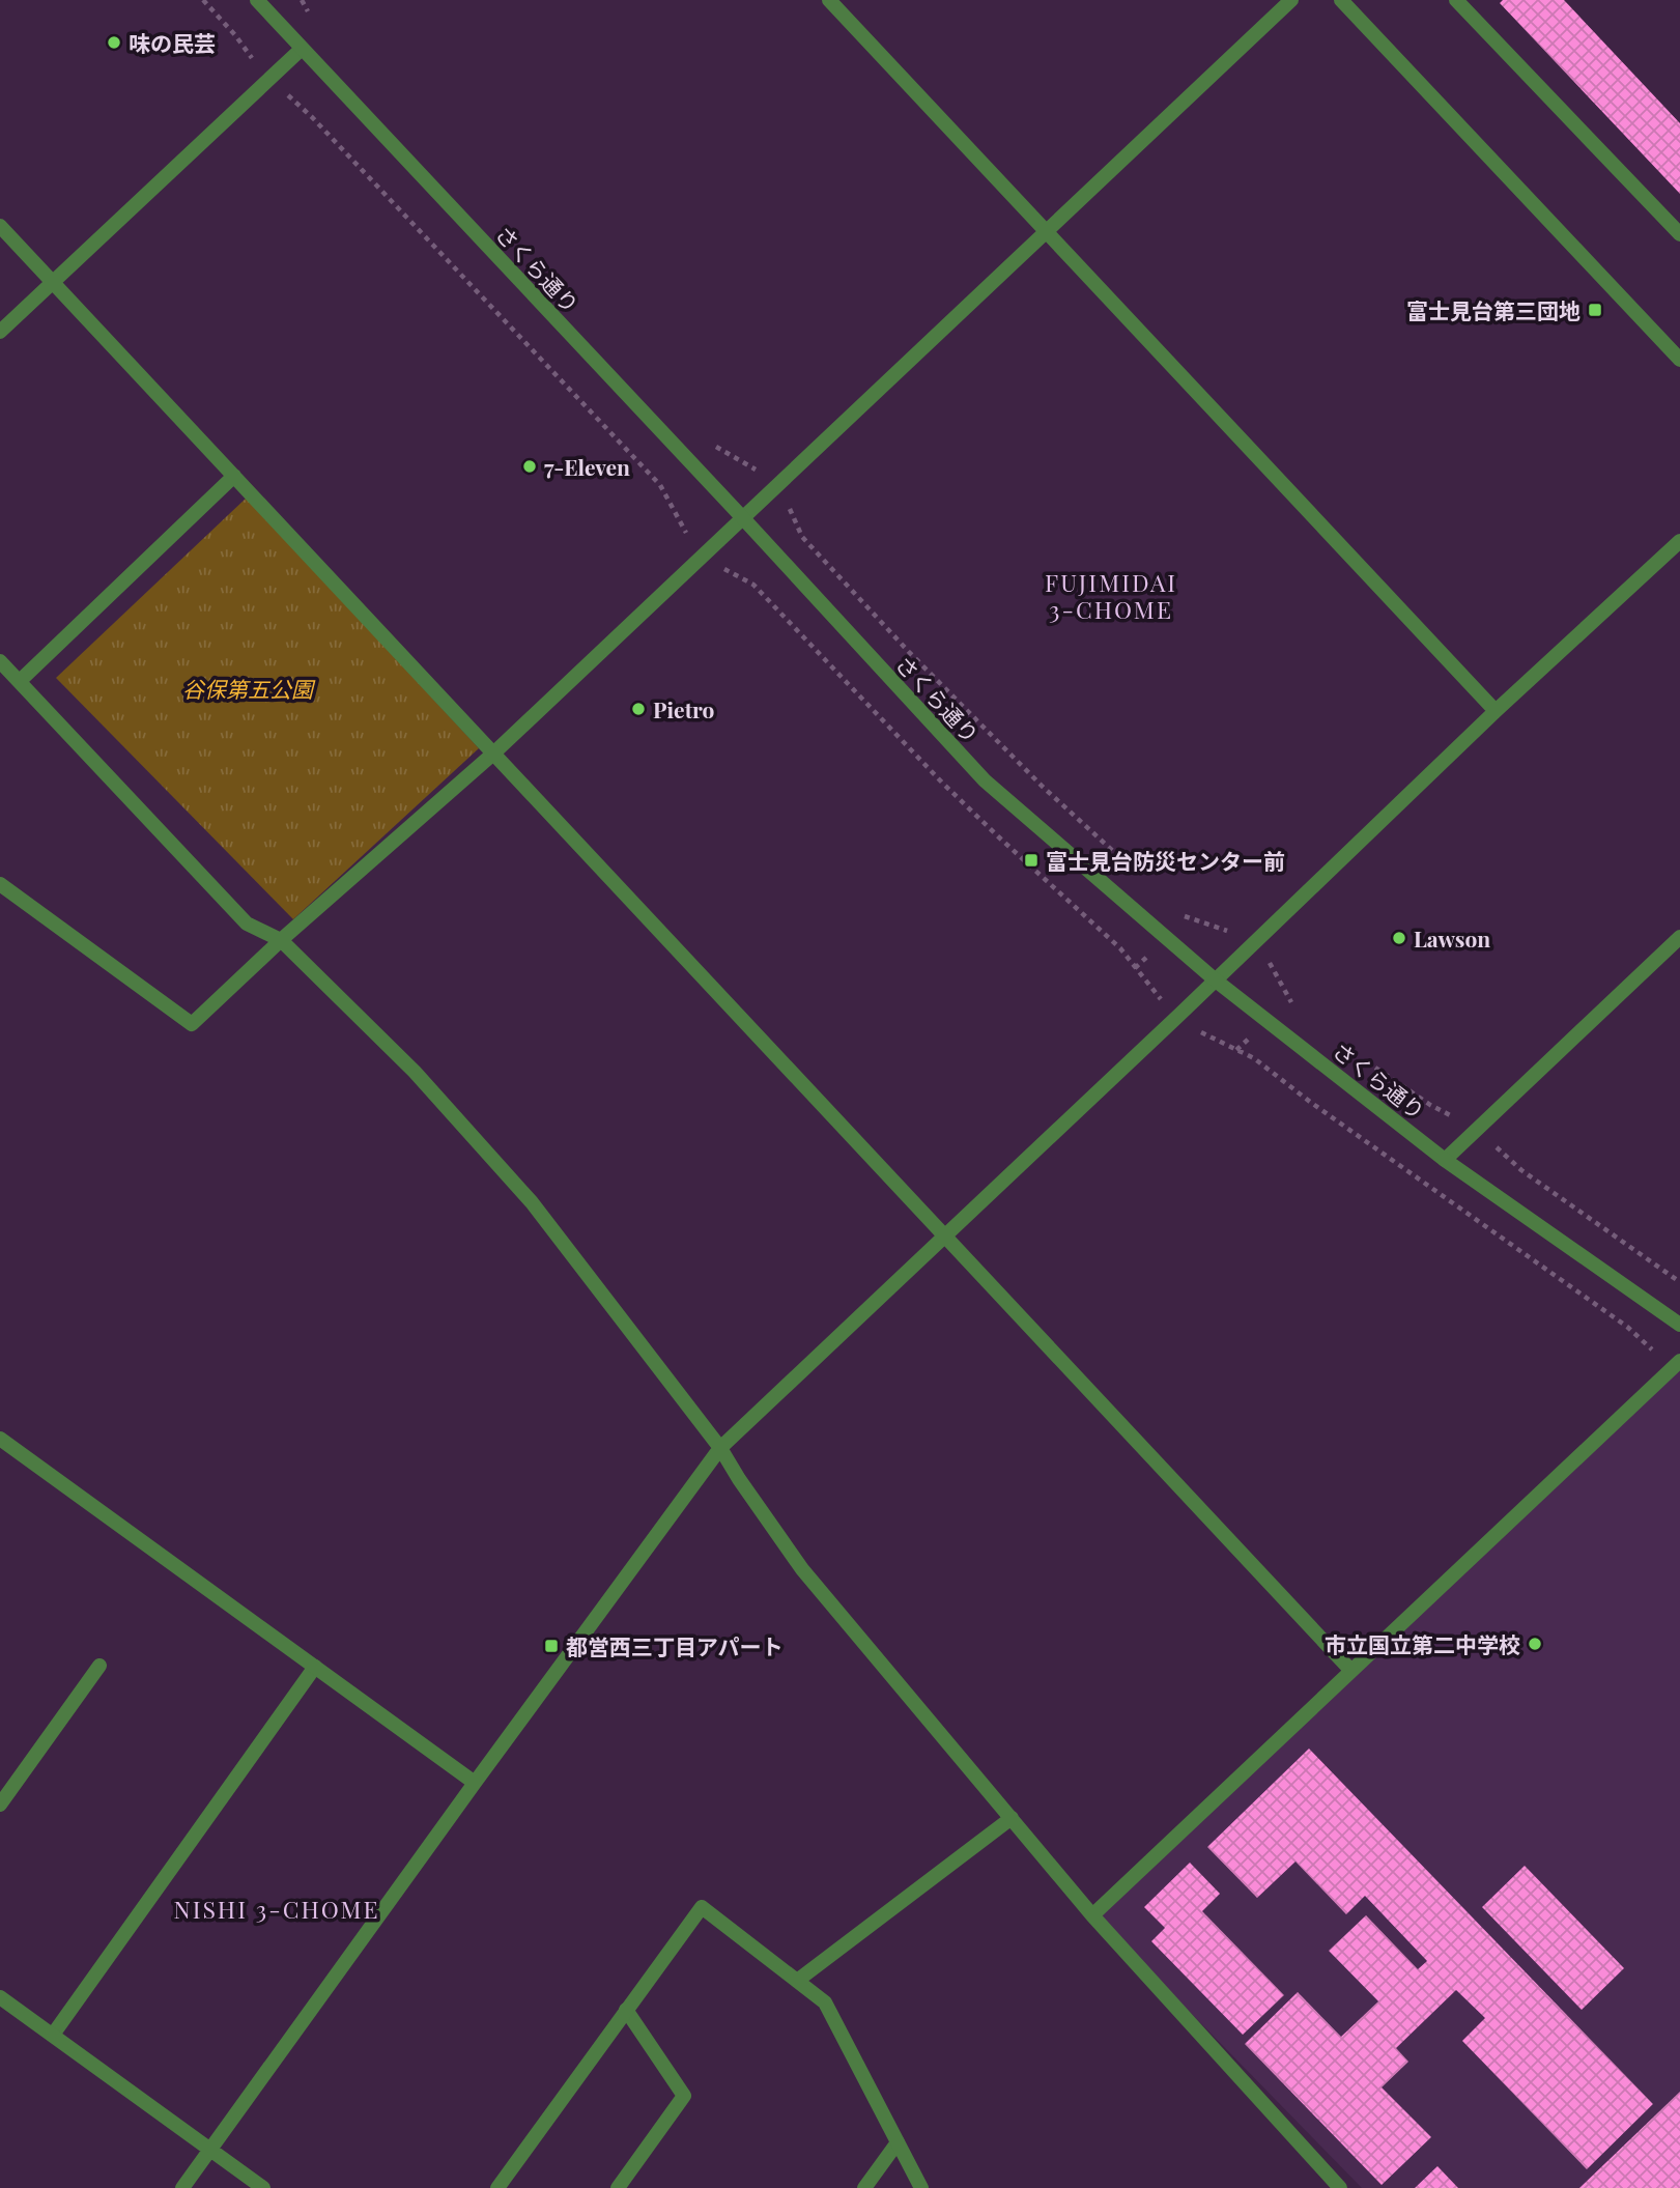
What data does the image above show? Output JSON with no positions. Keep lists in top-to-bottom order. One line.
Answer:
{"streets":{"street":["さくら通り"]},"districts":["FUJIMIDAI 3-CHOME","NISHI 3-CHOME"],"parks":["谷保第五公園"],"places":{"other":["味の民芸","7-Eleven","Pietro","Lawson","市立国立第二中学校"],"transit":["富士見台第三団地","富士見台防災センター前","都営西三丁目アパート"]}}
